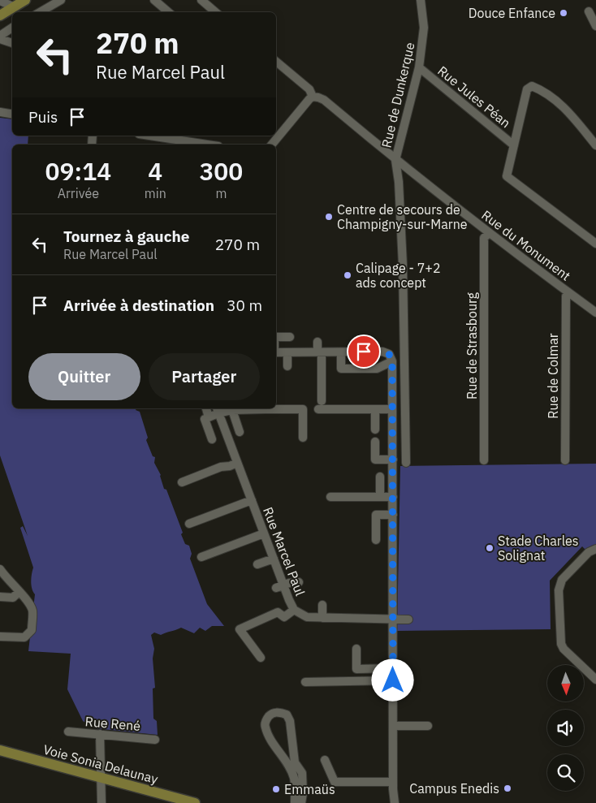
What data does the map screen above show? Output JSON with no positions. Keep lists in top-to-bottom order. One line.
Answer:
{"streets":{"main road":["Voie Sonia Delaunay"],"street":["Rue de Dunkerque","Rue Jules Péan","Rue du Monument","Rue de Strasbourg","Rue de Colmar","Rue Marcel Paul","Rue René"]},"crossings":[["Rue de Dunkerque","Rue Jules Péan"],["Rue de Dunkerque","Rue du Monument"],["Rue du Monument","Rue de Strasbourg"],["Rue du Monument","Rue de Colmar"]],"places":["Douce Enfance","Centre de secours de Champigny-sur-Marne","Calipage - 7+2 ads concept","Stade Charles Solignat","Campus Enedis","Emmaüs"],"north":"bottom","page":{"turn":["270 m","Rue Marcel Paul"],"then":"Puis","eta":["09:14","Arrivée","4","min","300","m"],"list":[{"name":"Tournez à gauche","note":"Rue Marcel Paul","value":"270 m"},{"name":"Arrivée à destination","value":"30 m"}],"buttons":["Quitter","Partager"]}}
